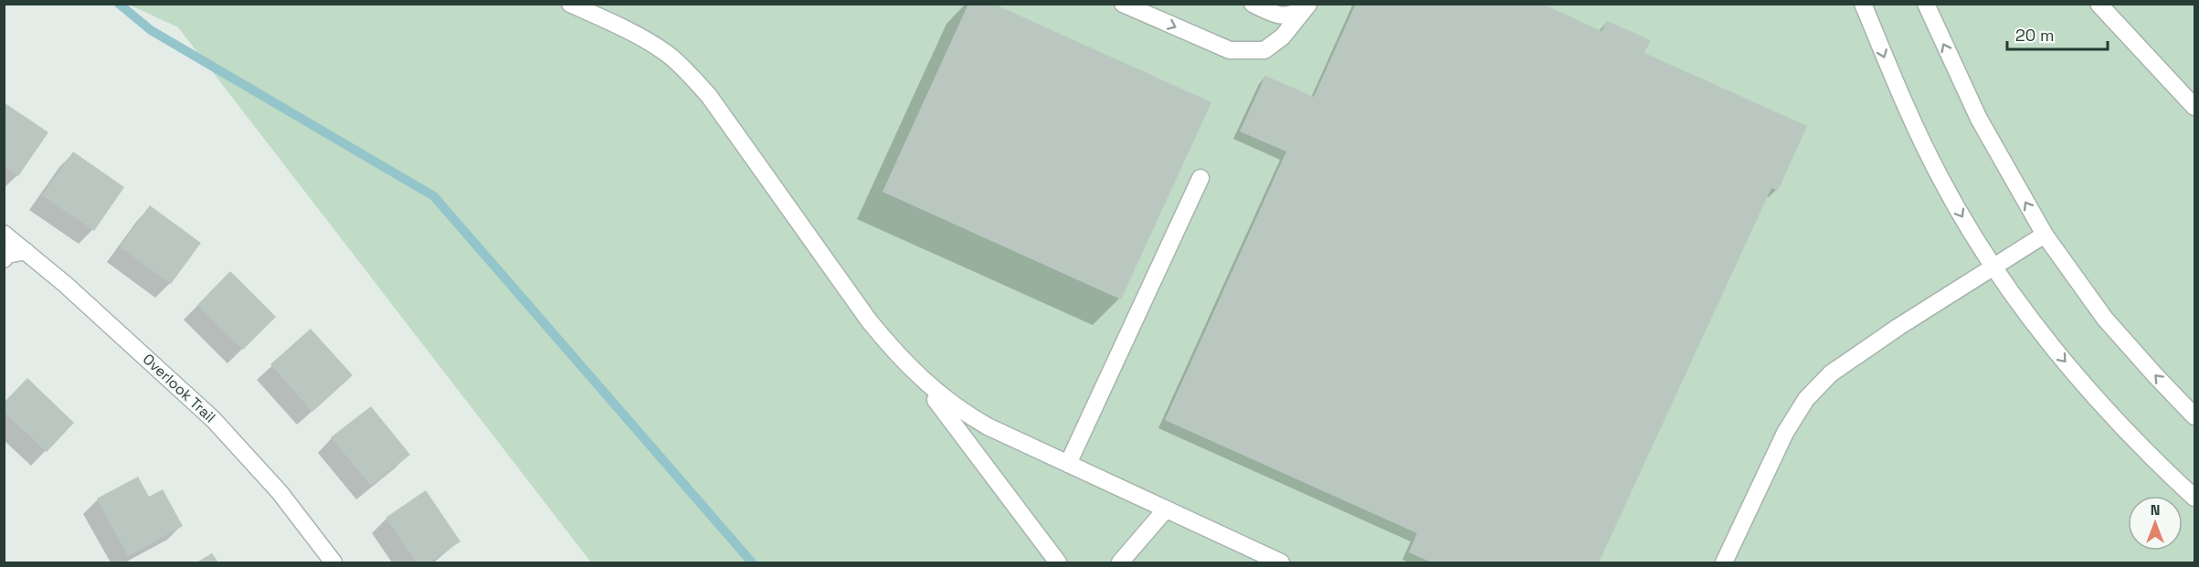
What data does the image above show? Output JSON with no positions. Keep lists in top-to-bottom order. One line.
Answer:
{"streets":{"street":["Overlook Trail"]},"scale_bar":"20 m","north":"top"}
